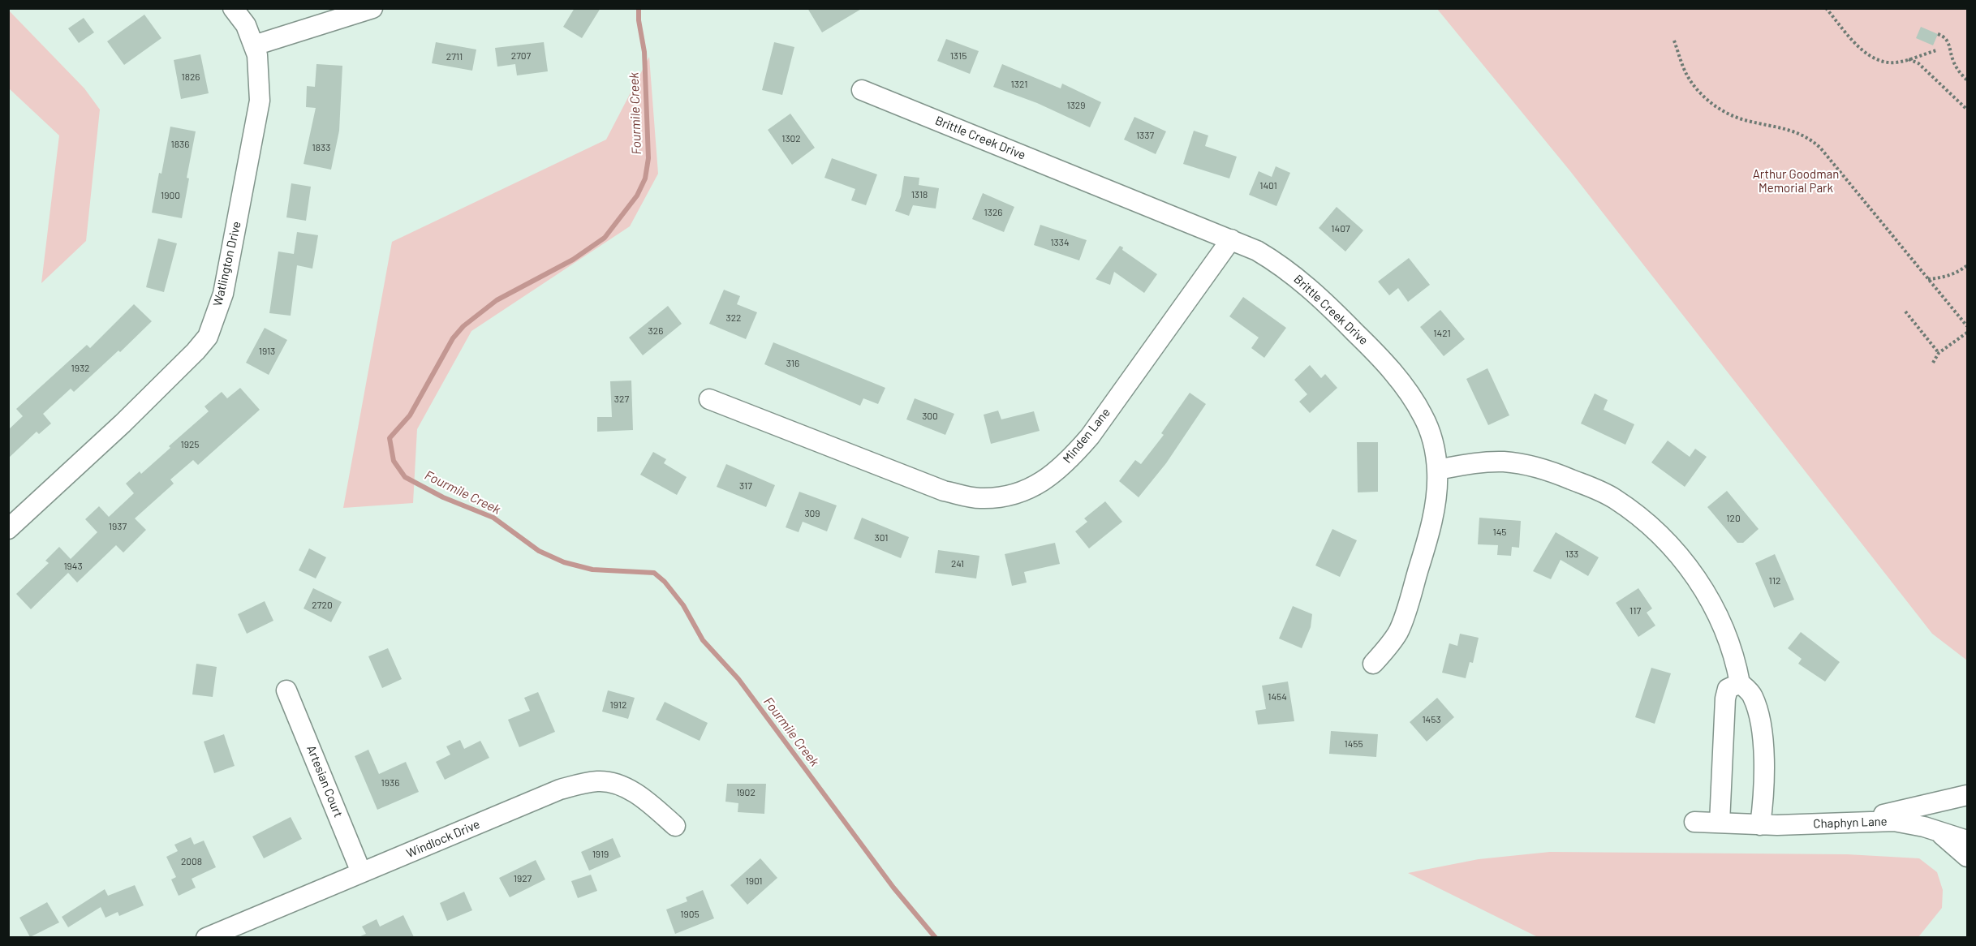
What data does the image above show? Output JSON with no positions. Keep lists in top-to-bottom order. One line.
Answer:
{"streets":{"street":["Brittle Creek Drive","Watlington Drive","Minden Lane","Artesian Court","Chaphyn Lane","Windlock Drive"]},"crossings":[["Brittle Creek Drive","Minden Lane"],["Artesian Court","Windlock Drive"]],"water":["Fourmile Creek"],"parks":["Arthur Goodman Memorial Park"],"house_numbers":["2707","1315","2711","1826","1321","1329","1337","1302","1836","1833","1401","1318","1900","1326","1407","1334","322","326","1421","1913","316","1932","327","300","1925","317","309","120","1937","145","301","133","241","1943","112","2720","117","1454","1912","1453","1455","1936","1902","1919","2008","1927","1901","1905"]}
